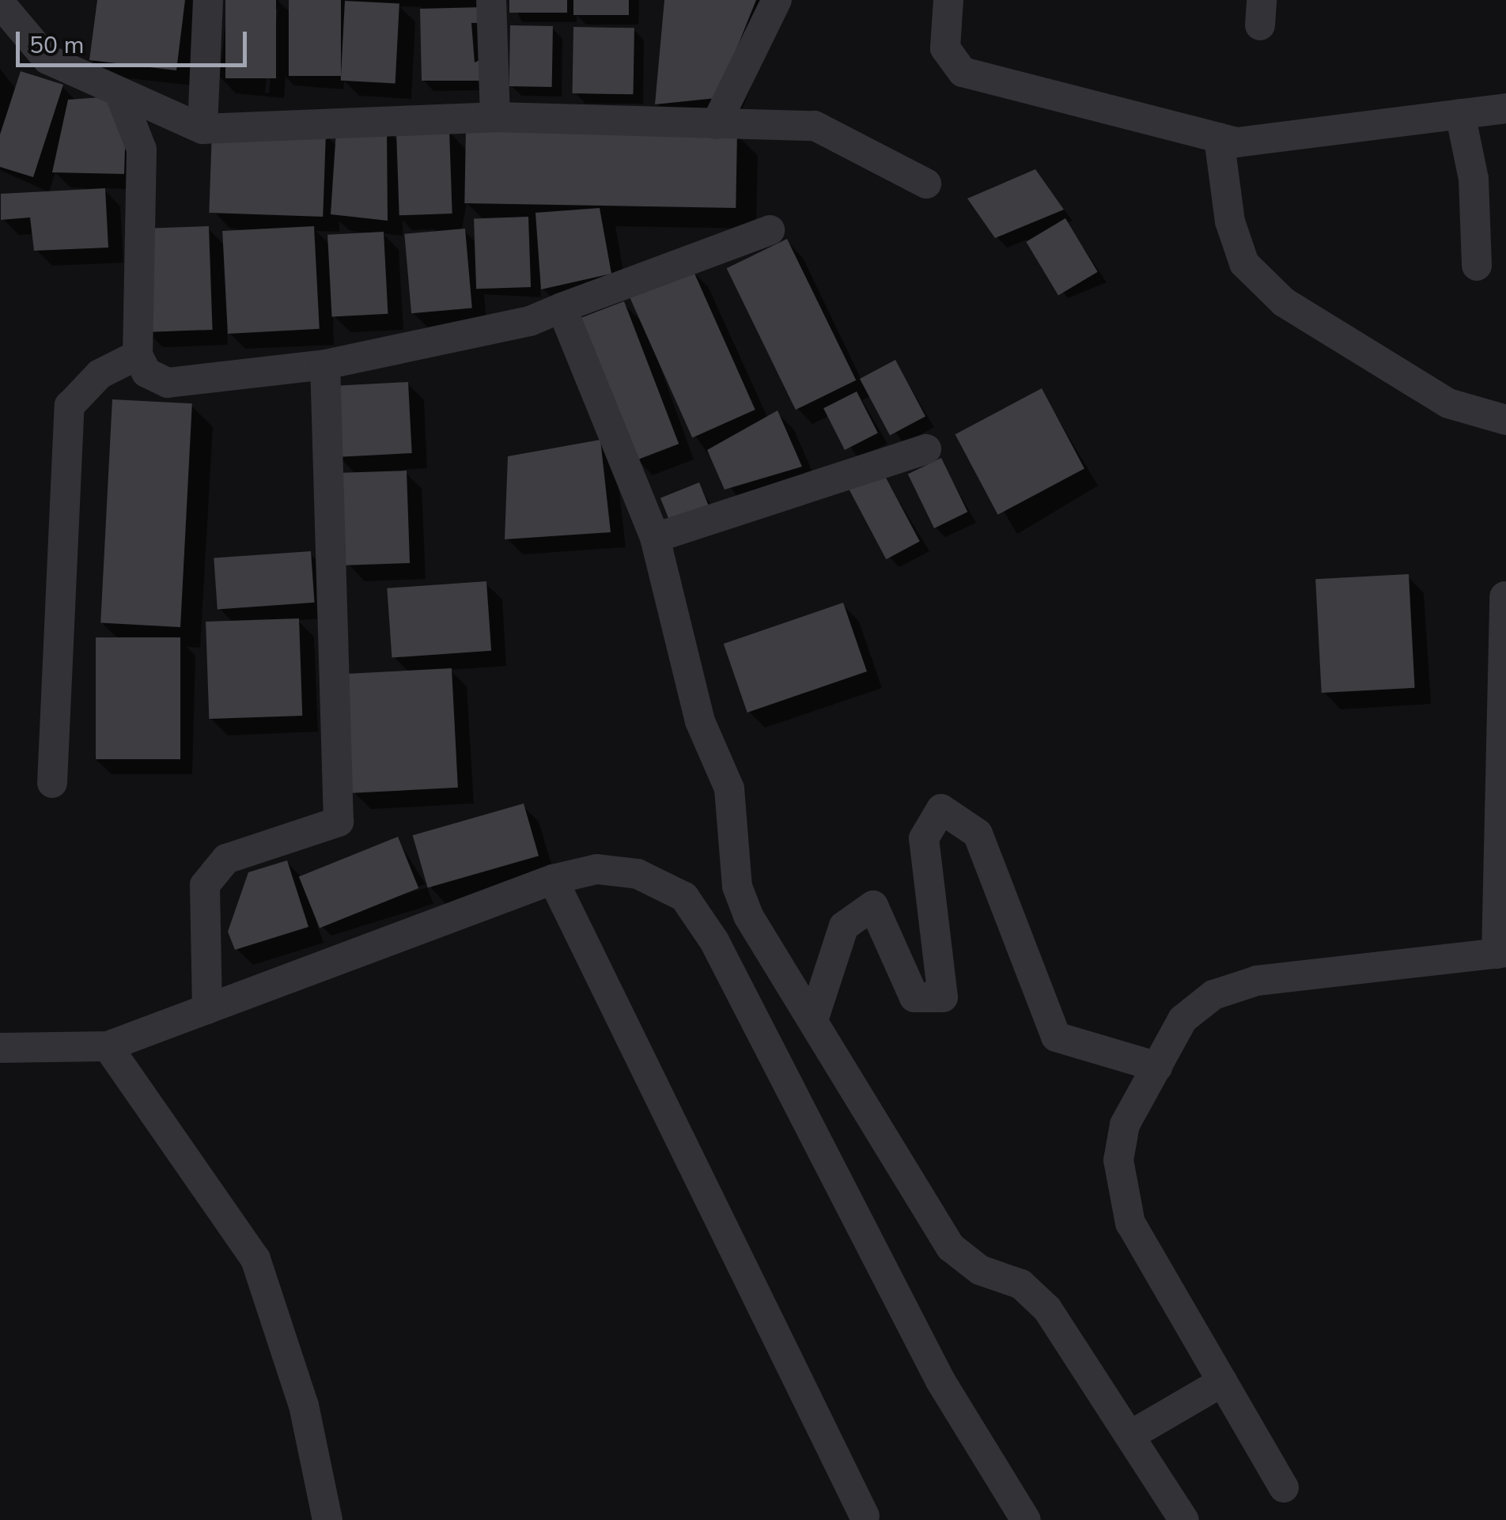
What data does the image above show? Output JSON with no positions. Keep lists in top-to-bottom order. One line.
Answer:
{"scale_bar":"50 m"}
